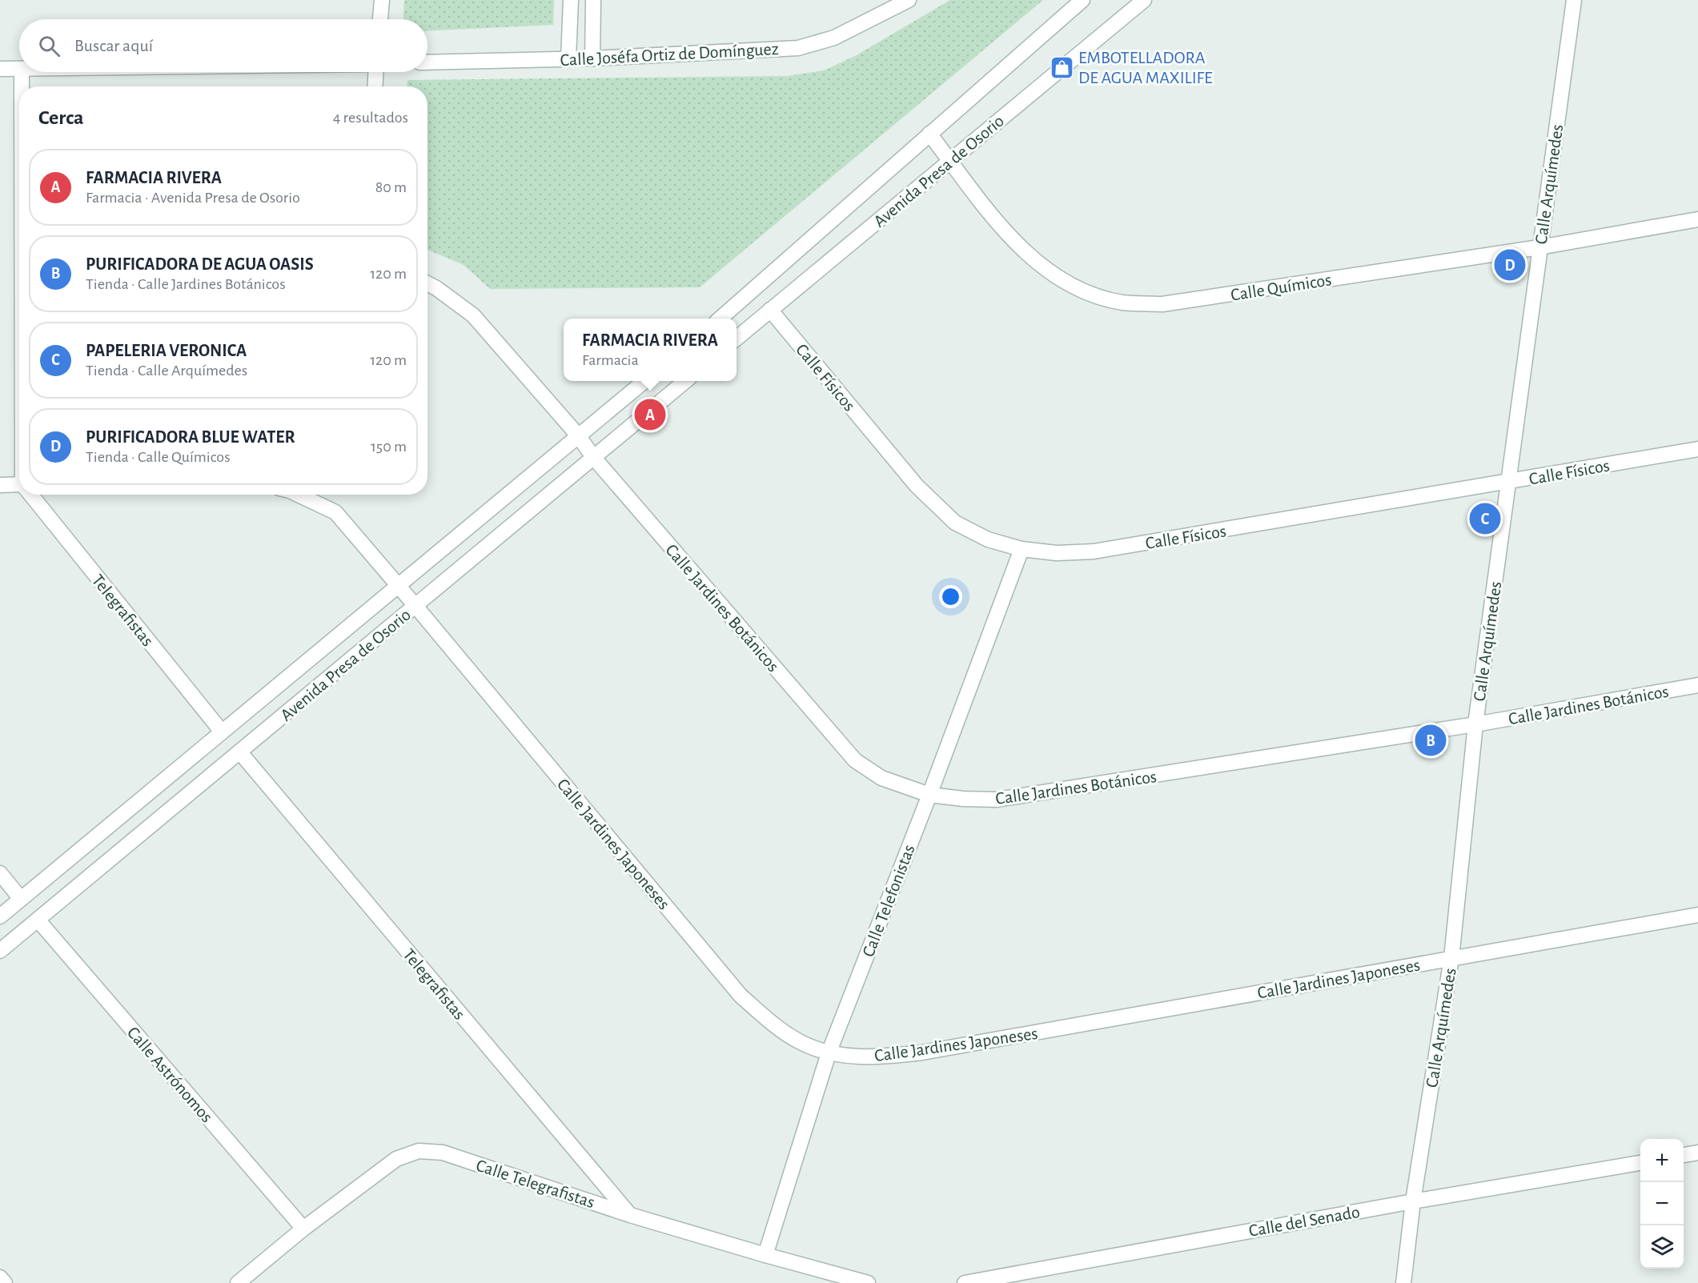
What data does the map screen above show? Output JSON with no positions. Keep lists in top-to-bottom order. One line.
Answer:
{"streets":{"street":["Calle Joséfa Ortiz de Domínguez","Avenida Presa de Osorio","Calle Arquímedes","Calle Químicos","Calle Físicos","Calle Jardines Botánicos","Telegrafistas","Calle Jardines Japoneses","Calle Telefonistas","Calle Astrónomos","Calle Telegrafistas","Calle del Senado"]},"crossings":[["Avenida Presa de Osorio","Calle Químicos"],["Avenida Presa de Osorio","Calle Físicos"],["Avenida Presa de Osorio","Calle Jardines Botánicos"],["Avenida Presa de Osorio","Telegrafistas"],["Avenida Presa de Osorio","Calle Jardines Japoneses"],["Avenida Presa de Osorio","Calle Astrónomos"],["Calle Arquímedes","Calle Químicos"],["Calle Arquímedes","Calle Físicos"],["Calle Arquímedes","Calle Jardines Botánicos"],["Calle Arquímedes","Calle Jardines Japoneses"],["Calle Arquímedes","Calle del Senado"],["Calle Físicos","Calle Telefonistas"],["Calle Jardines Botánicos","Calle Telefonistas"],["Telegrafistas","Calle Telegrafistas"],["Calle Jardines Japoneses","Calle Telefonistas"],["Calle Telefonistas","Calle Telegrafistas"],["Calle Astrónomos","Calle Telegrafistas"]],"places":{"shop":["EMBOTELLADORA DE AGUA MAXILIFE"]},"page":{"search":"Buscar aquí","heading":["Cerca","4 resultados"],"list":[{"mark":"A","name":"FARMACIA RIVERA","note":"Farmacia · Avenida Presa de Osorio","value":"80 m"},{"mark":"B","name":"PURIFICADORA DE AGUA OASIS","note":"Tienda · Calle Jardines Botánicos","value":"120 m"},{"mark":"C","name":"PAPELERIA VERONICA","note":"Tienda · Calle Arquímedes","value":"120 m"},{"mark":"D","name":"PURIFICADORA BLUE WATER","note":"Tienda · Calle Químicos","value":"150 m"}],"pins":["D","A","C","B"],"popup":["FARMACIA RIVERA","Farmacia"],"map_buttons":["+","−"]}}
